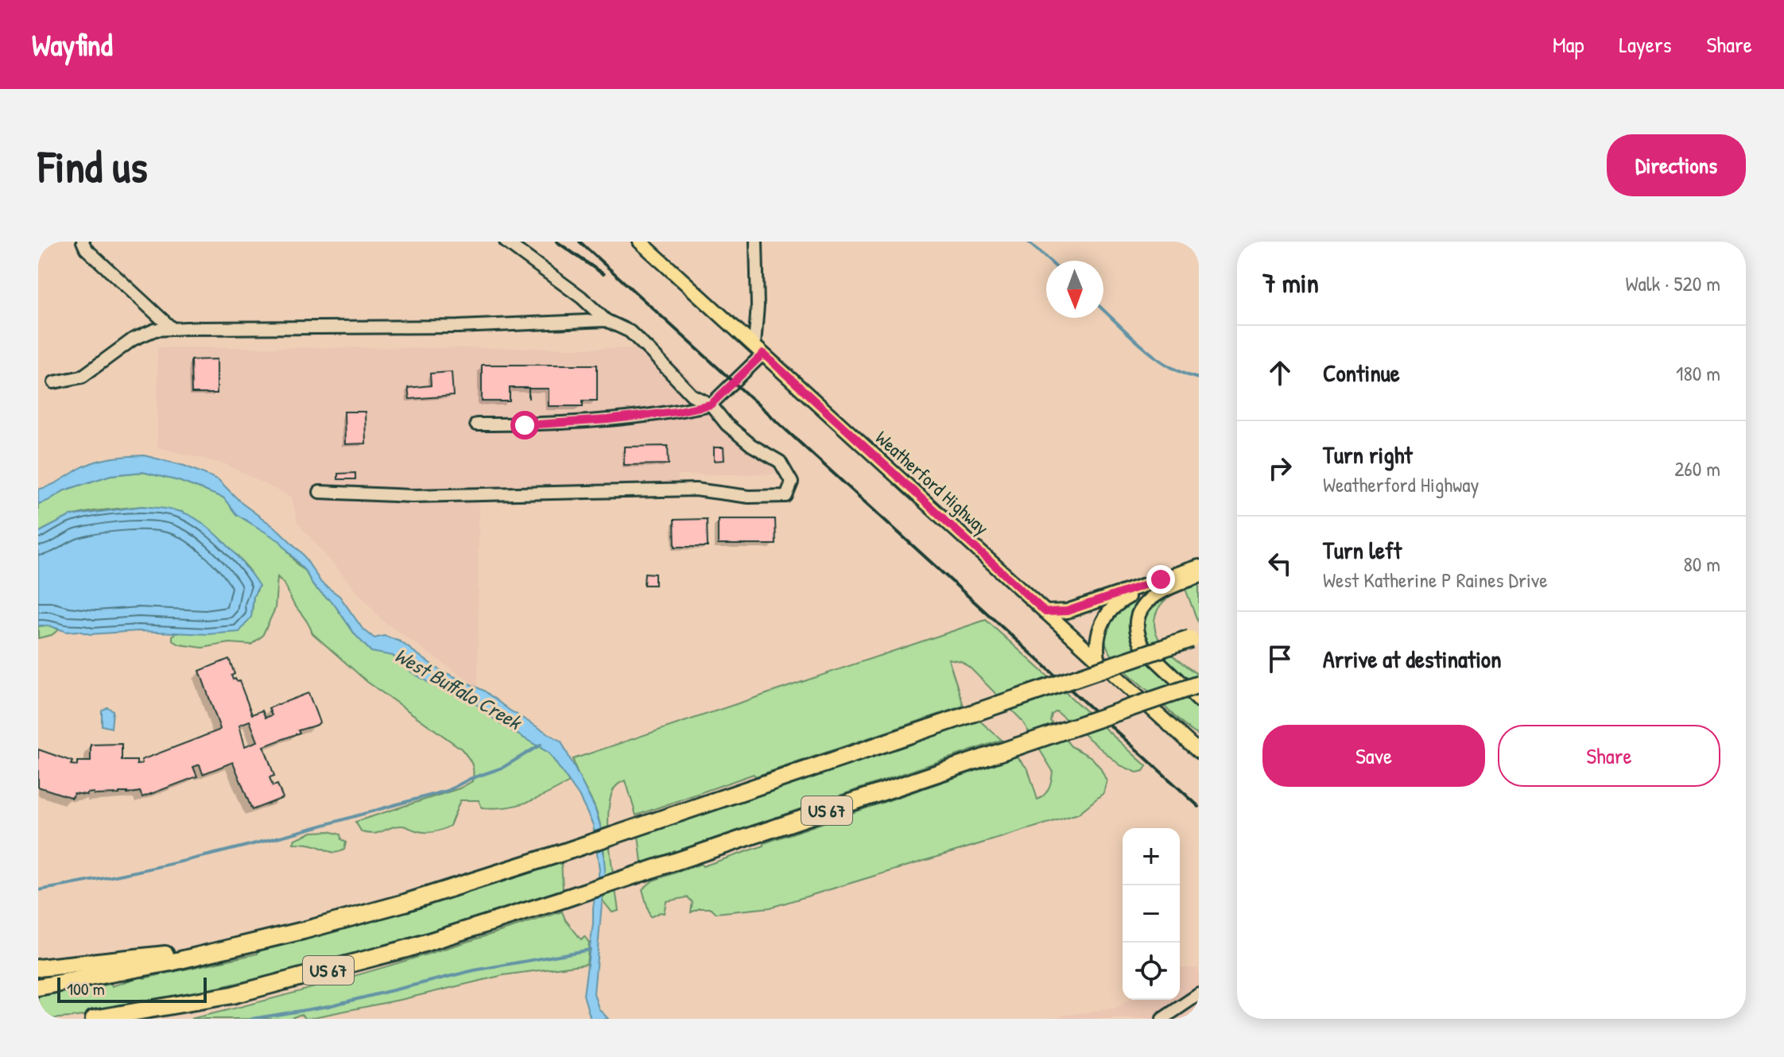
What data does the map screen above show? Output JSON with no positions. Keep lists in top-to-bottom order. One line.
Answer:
{"streets":{"highway":["US 67"],"main road":["Weatherford Highway"]},"water":["West Buffalo Creek"],"scale_bar":"100 m","north":"bottom","page":{"header":"Wayfind","nav":["Map","Layers","Share"],"buttons":["Directions",["Save","Share"]],"title":"Find us","heading":["7 min","Walk · 520 m"],"list":[["Continue","180 m"],["Turn right","Weatherford Highway","260 m"],["Turn left","West Katherine P Raines Drive","80 m"],"Arrive at destination"],"map_buttons":["+","−"],"scale":"100 m"}}
